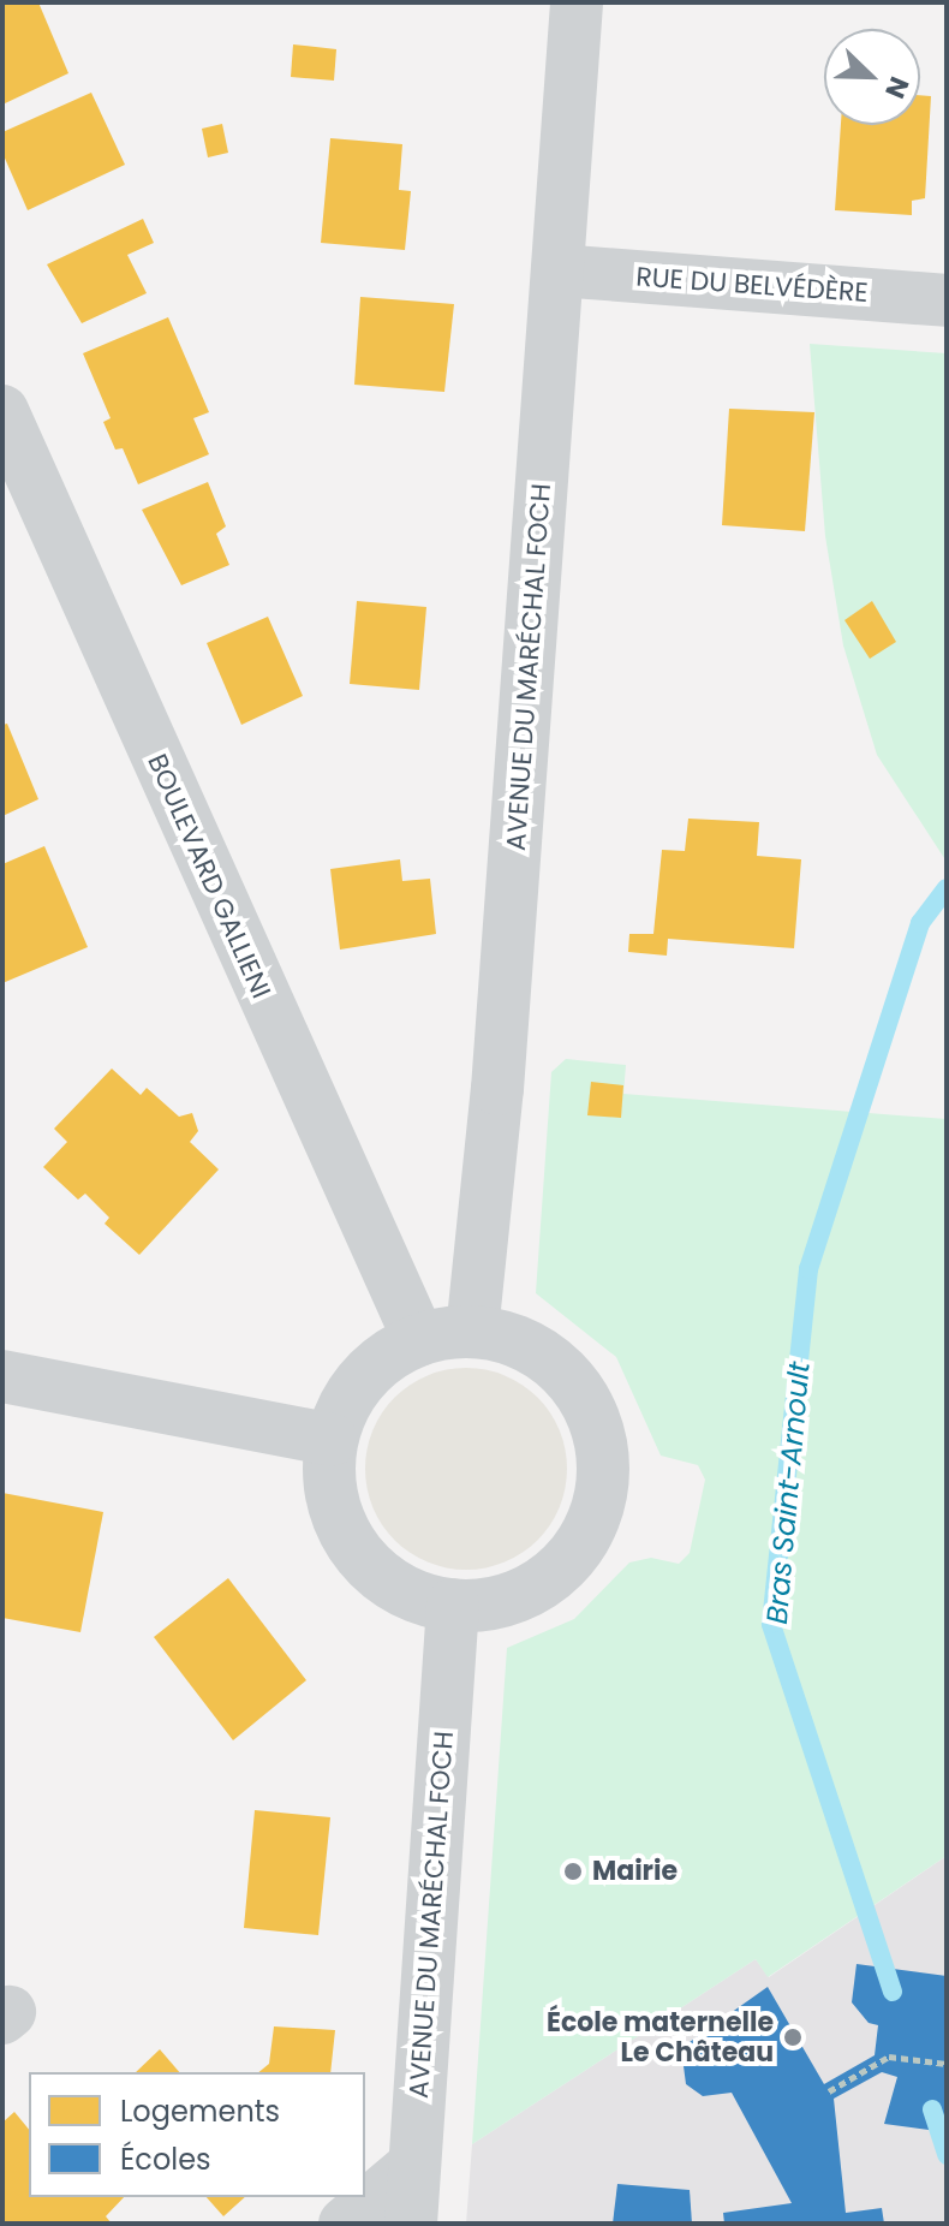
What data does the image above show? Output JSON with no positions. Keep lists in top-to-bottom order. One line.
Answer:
{"streets":{"street":["RUE DU BELVÉDÈRE","AVENUE DU MARÉCHAL FOCH","BOULEVARD GALLIENI"]},"crossings":[["RUE DU BELVÉDÈRE","AVENUE DU MARÉCHAL FOCH"],["AVENUE DU MARÉCHAL FOCH","BOULEVARD GALLIENI"]],"water":["Bras Saint-Arnoult"],"places":["Mairie","École maternelle Le Château"],"legend":["Logements","Écoles"],"north":"bottom right"}
